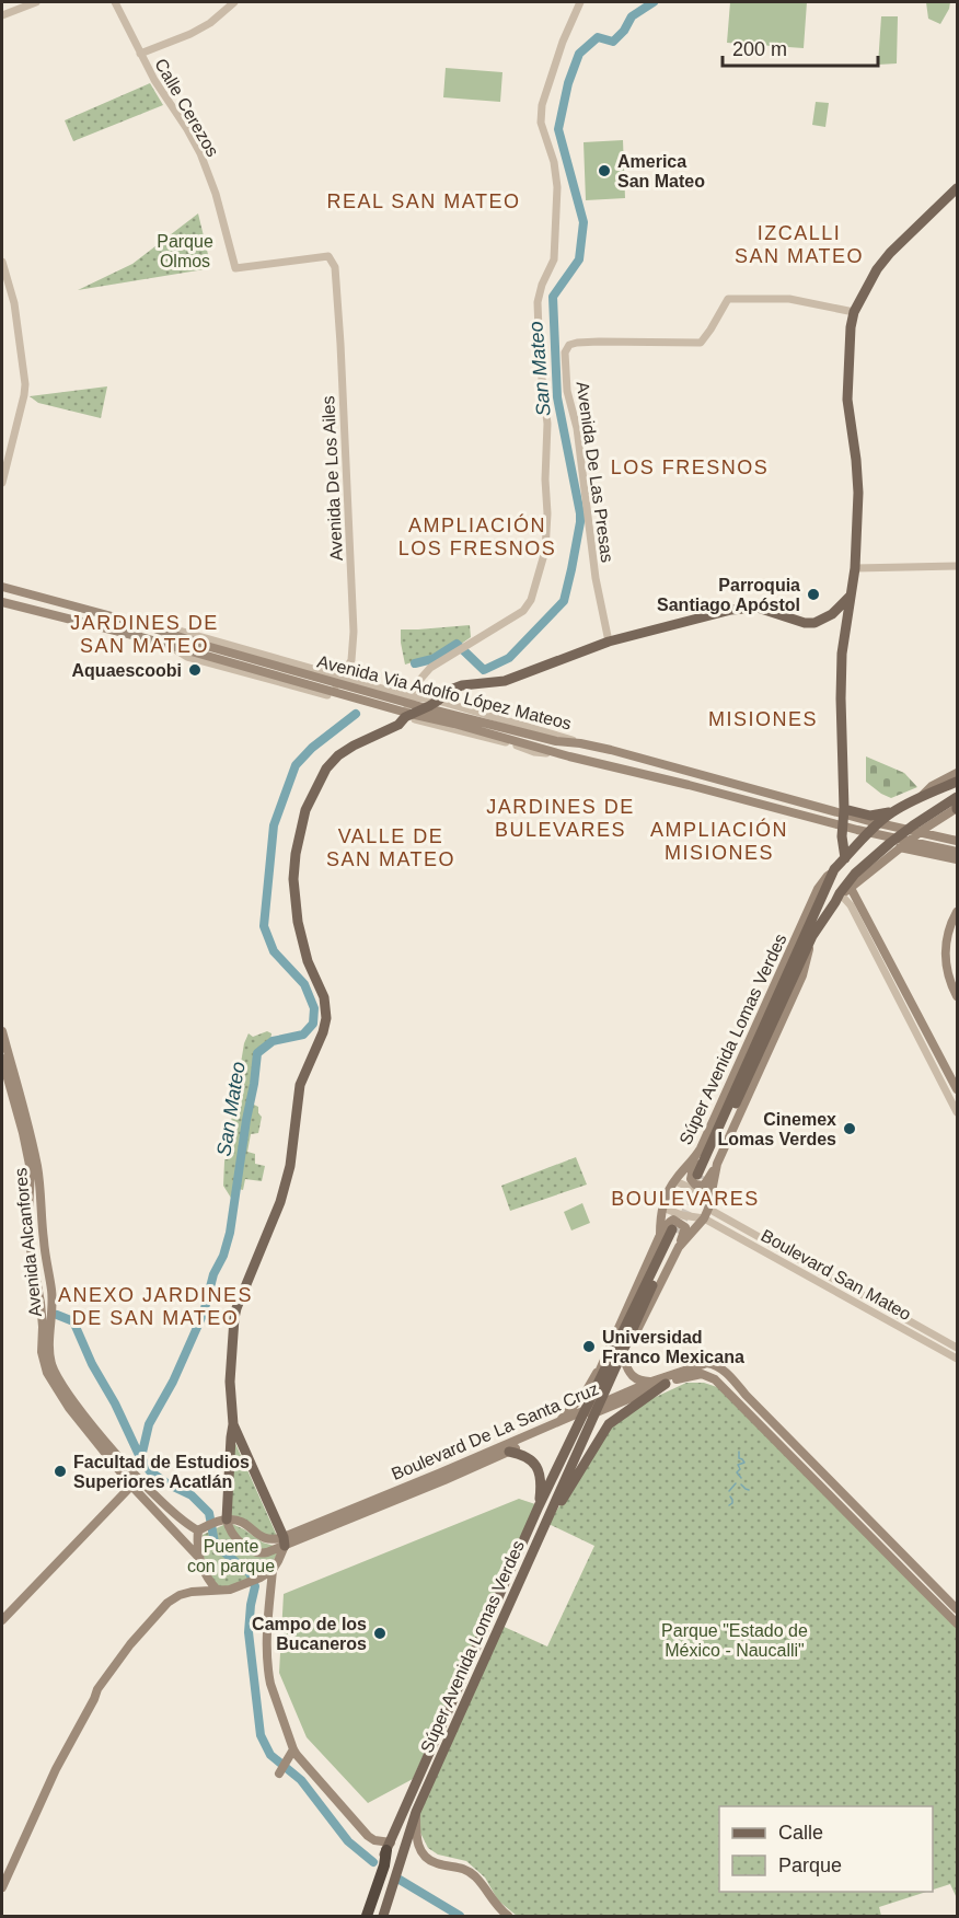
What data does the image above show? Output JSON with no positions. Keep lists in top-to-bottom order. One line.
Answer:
{"streets":{"main road":["Avenida Via Adolfo López Mateos","Súper Avenida Lomas Verdes","Avenida Alcanfores","Boulevard De La Santa Cruz"],"street":["Calle Cerezos","Avenida De Las Presas","Avenida De Los Ailes","Boulevard San Mateo"]},"crossings":[["Calle Cerezos","Avenida De Los Ailes"],["Súper Avenida Lomas Verdes","Boulevard San Mateo"]],"districts":["REAL SAN MATEO","IZCALLI SAN MATEO","LOS FRESNOS","AMPLIACIÓN LOS FRESNOS","JARDINES DE SAN MATEO","MISIONES","JARDINES DE BULEVARES","AMPLIACIÓN MISIONES","VALLE DE SAN MATEO","BOULEVARES","ANEXO JARDINES DE SAN MATEO"],"water":["San Mateo"],"parks":["Parque Olmos","Puente con parque","Parque \"Estado de México - Naucalli\""],"places":["America San Mateo","Parroquia Santiago Apóstol","Aquaescoobi","Cinemex Lomas Verdes","Universidad Franco Mexicana","Facultad de Estudios Superiores Acatlán","Campo de los Bucaneros"],"legend":["Calle","Parque"],"scale_bar":"200 m"}
